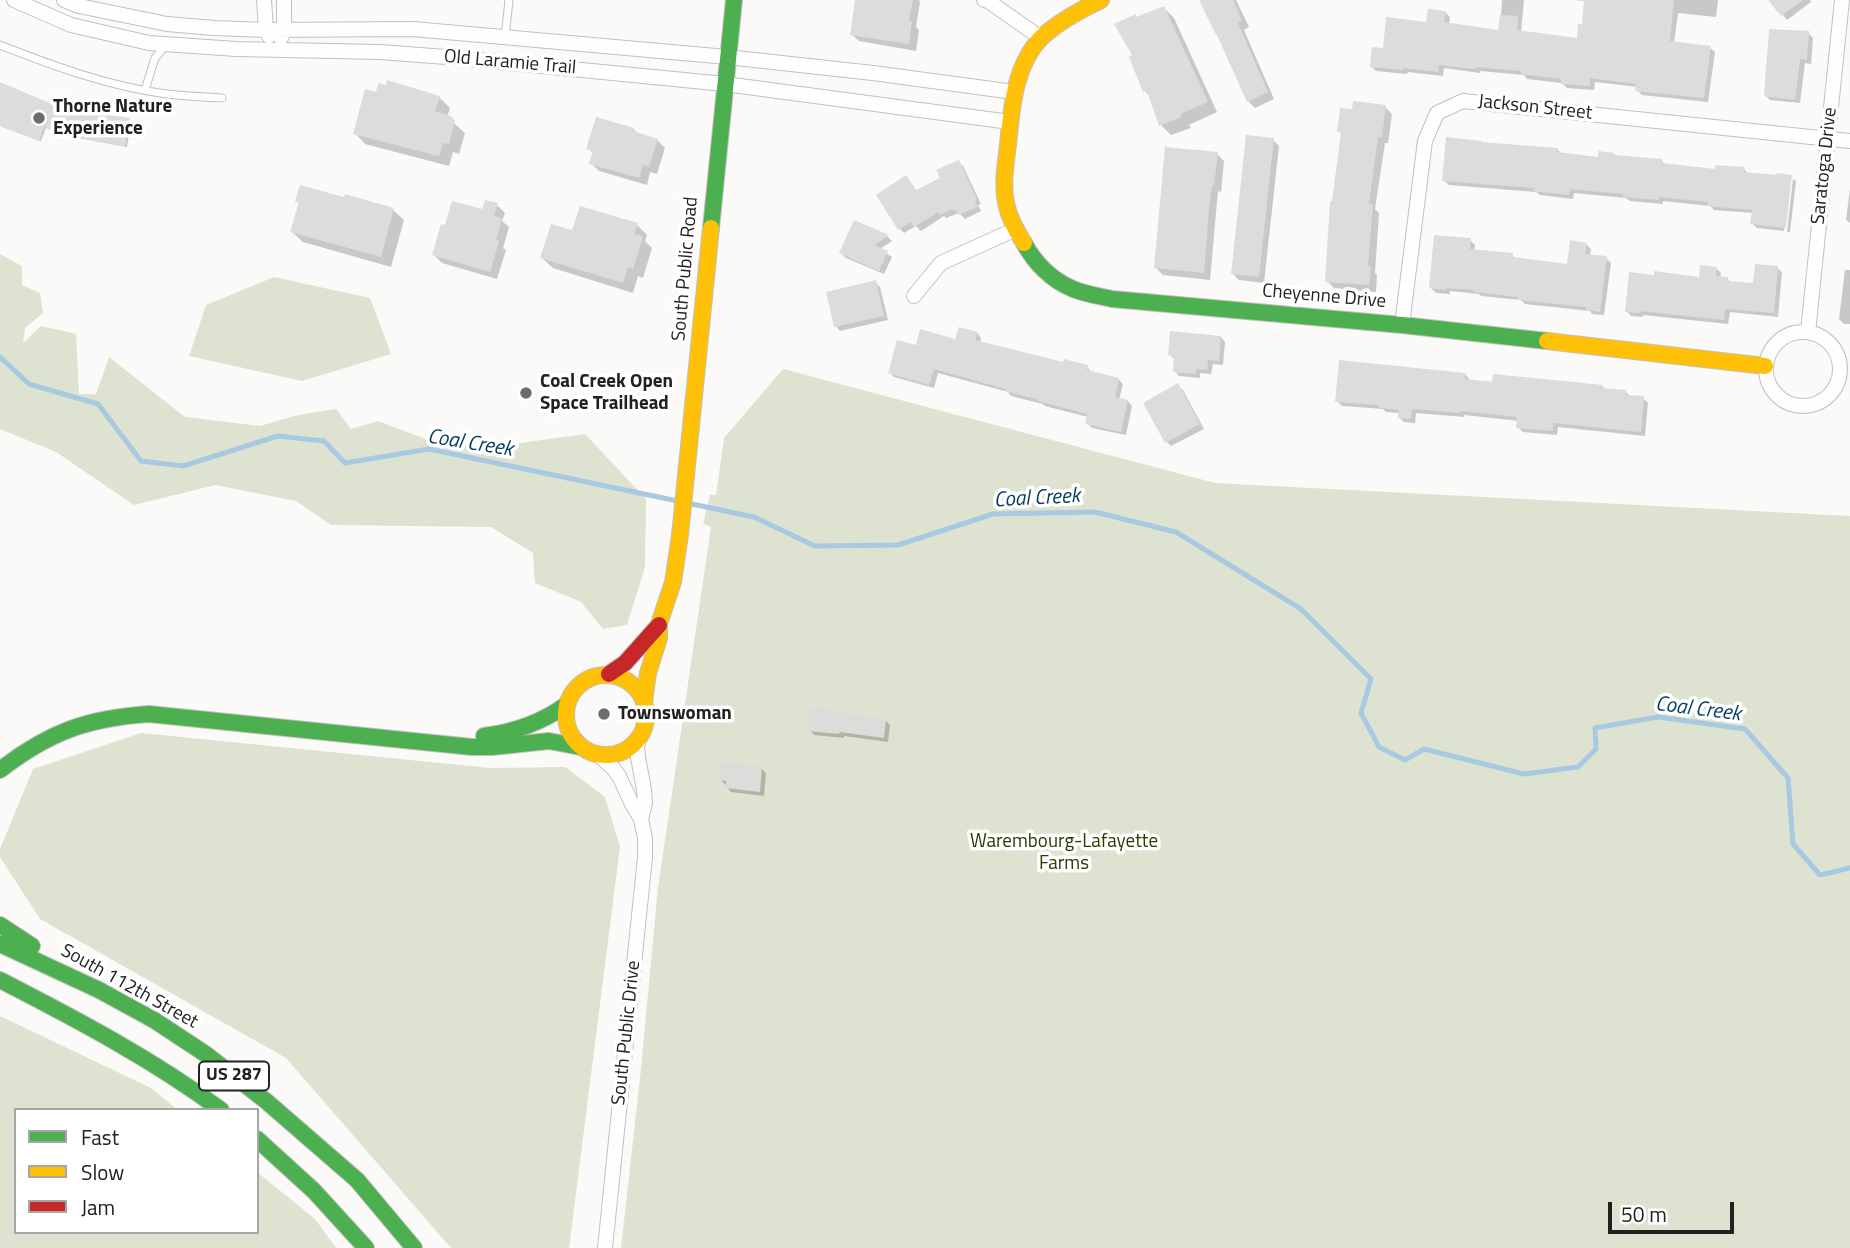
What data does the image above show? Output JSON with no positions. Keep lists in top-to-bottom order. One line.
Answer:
{"streets":{"street":["Old Laramie Trail","Jackson Street","Saratoga Drive","South Public Road","Cheyenne Drive","South 112th Street","South Public Drive","US 287"]},"crossings":[["Old Laramie Trail","South Public Road"],["Old Laramie Trail","Cheyenne Drive"],["Jackson Street","Saratoga Drive"],["Jackson Street","Cheyenne Drive"],["Saratoga Drive","Cheyenne Drive"]],"water":["Coal Creek"],"parks":["Warembourg-Lafayette Farms"],"places":["Thorne Nature Experience","Coal Creek Open Space Trailhead","Townswoman"],"legend":["Fast","Slow","Jam"],"scale_bar":"50 m"}
